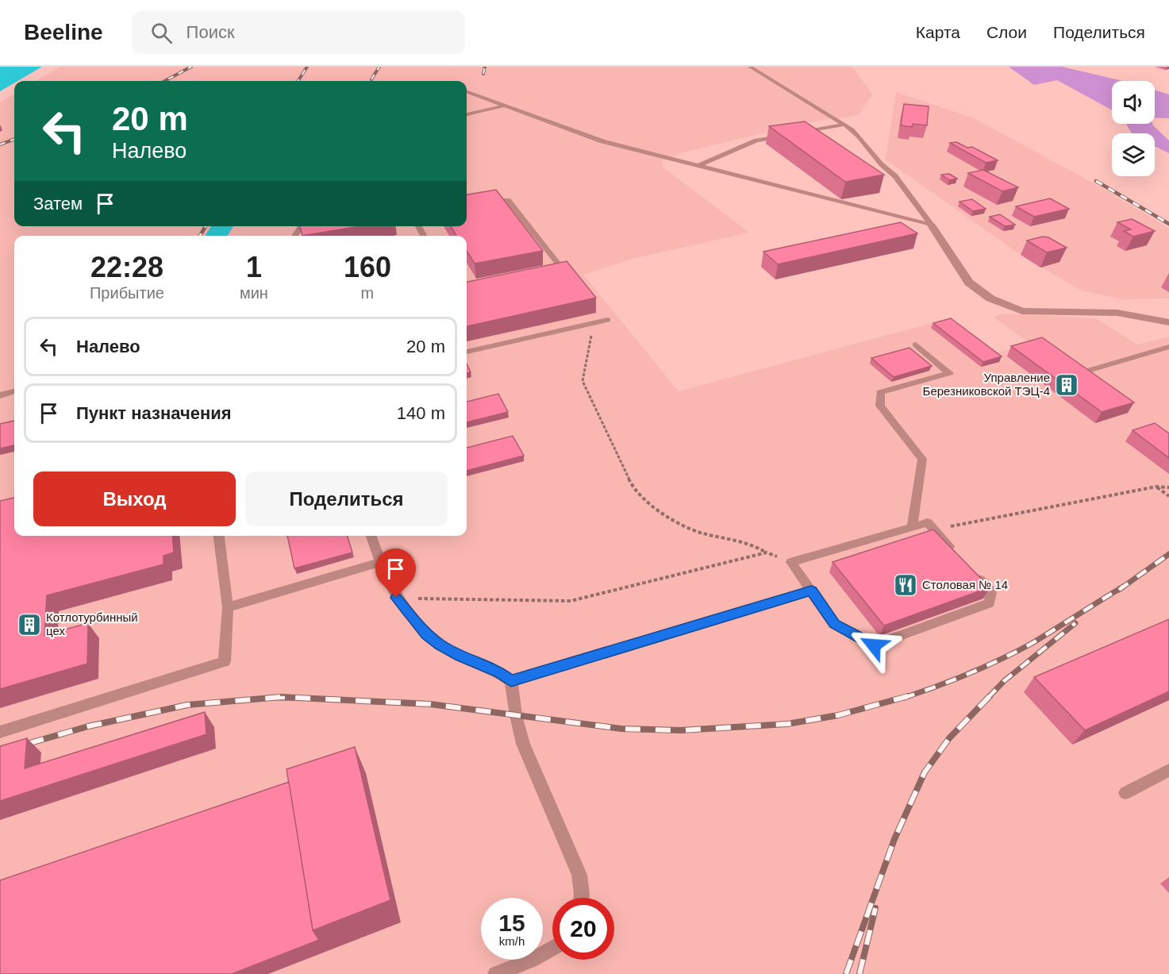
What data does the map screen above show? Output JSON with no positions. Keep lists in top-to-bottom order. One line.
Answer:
{"places":{"building":["Управление Березниковской ТЭЦ-4","Котлотурбинный цех"],"restaurant":["Cтоловая № 14"]},"page":{"header":"Beeline","search":"Поиск","nav":["Карта","Слои","Поделиться"],"turn":["20 m","Налево"],"then":"Затем","eta":["22:28","Прибытие","1","мин","160","m"],"list":[{"name":"Налево","value":"20 m"},{"name":"Пункт назначения","value":"140 m"}],"buttons":["Выход","Поделиться"],"speed":"15 km/h","limit":"20"}}
